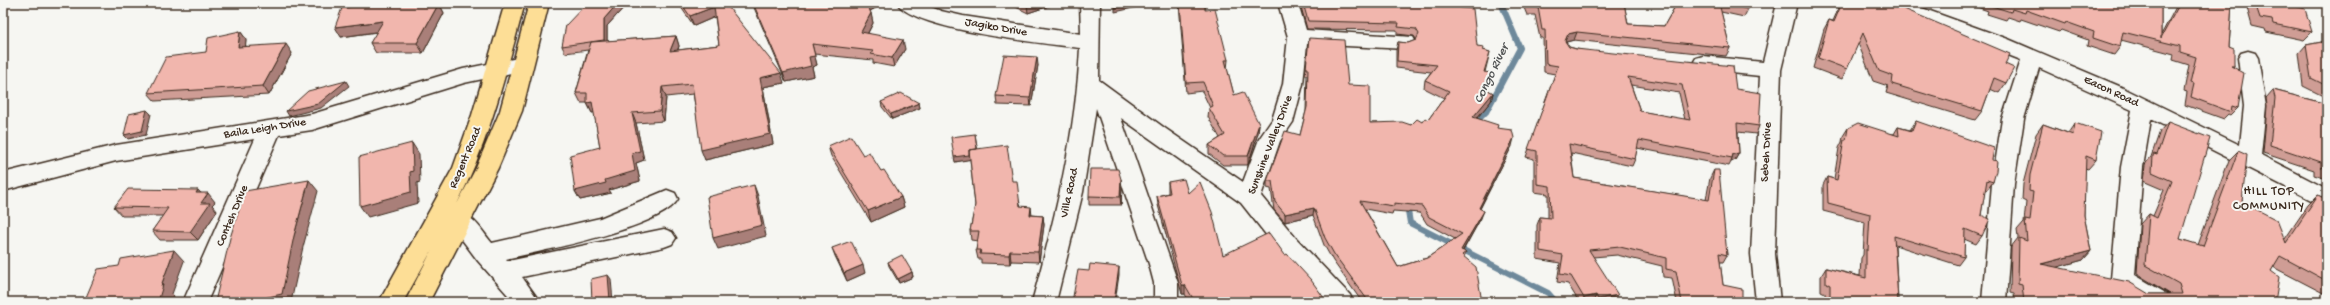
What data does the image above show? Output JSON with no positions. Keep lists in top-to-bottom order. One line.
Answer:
{"streets":{"main road":["Regent Road"],"street":["Jagiko Drive","Eacon Road","Baila Leigh Drive","Sunshine Valley Drive","Sebeh Drive","Villa Road","Conteh Drive"]},"crossings":[["Jagiko Drive","Villa Road"],["Baila Leigh Drive","Regent Road"],["Baila Leigh Drive","Conteh Drive"]],"districts":["HILL TOP COMMUNITY"],"water":["Congo River"]}
